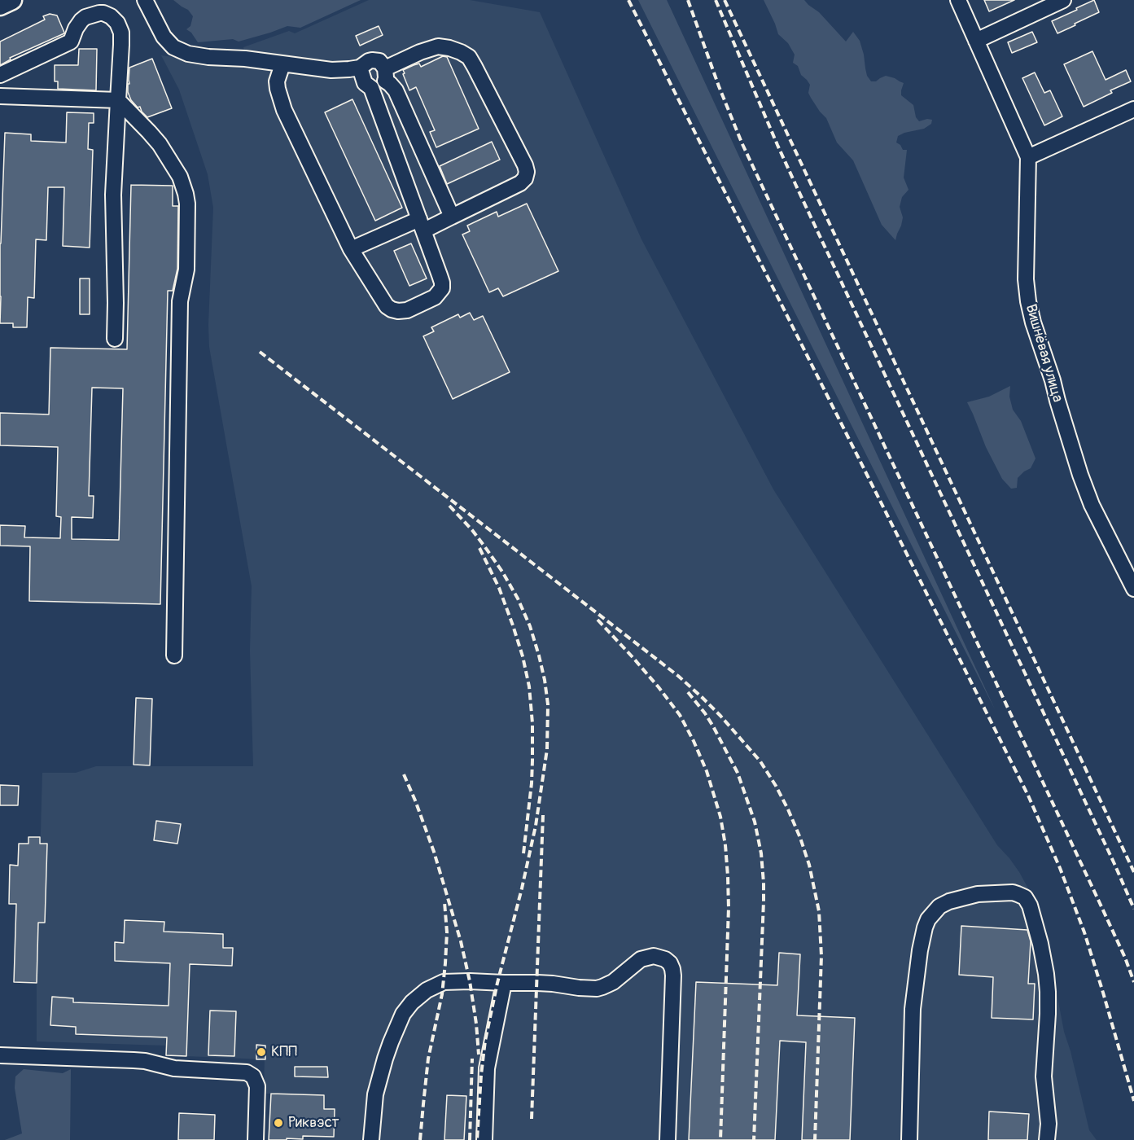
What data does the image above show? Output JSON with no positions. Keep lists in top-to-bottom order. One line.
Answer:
{"streets":{"street":["Вишнёвая улица"]},"places":["КПП","Риквэст"]}
